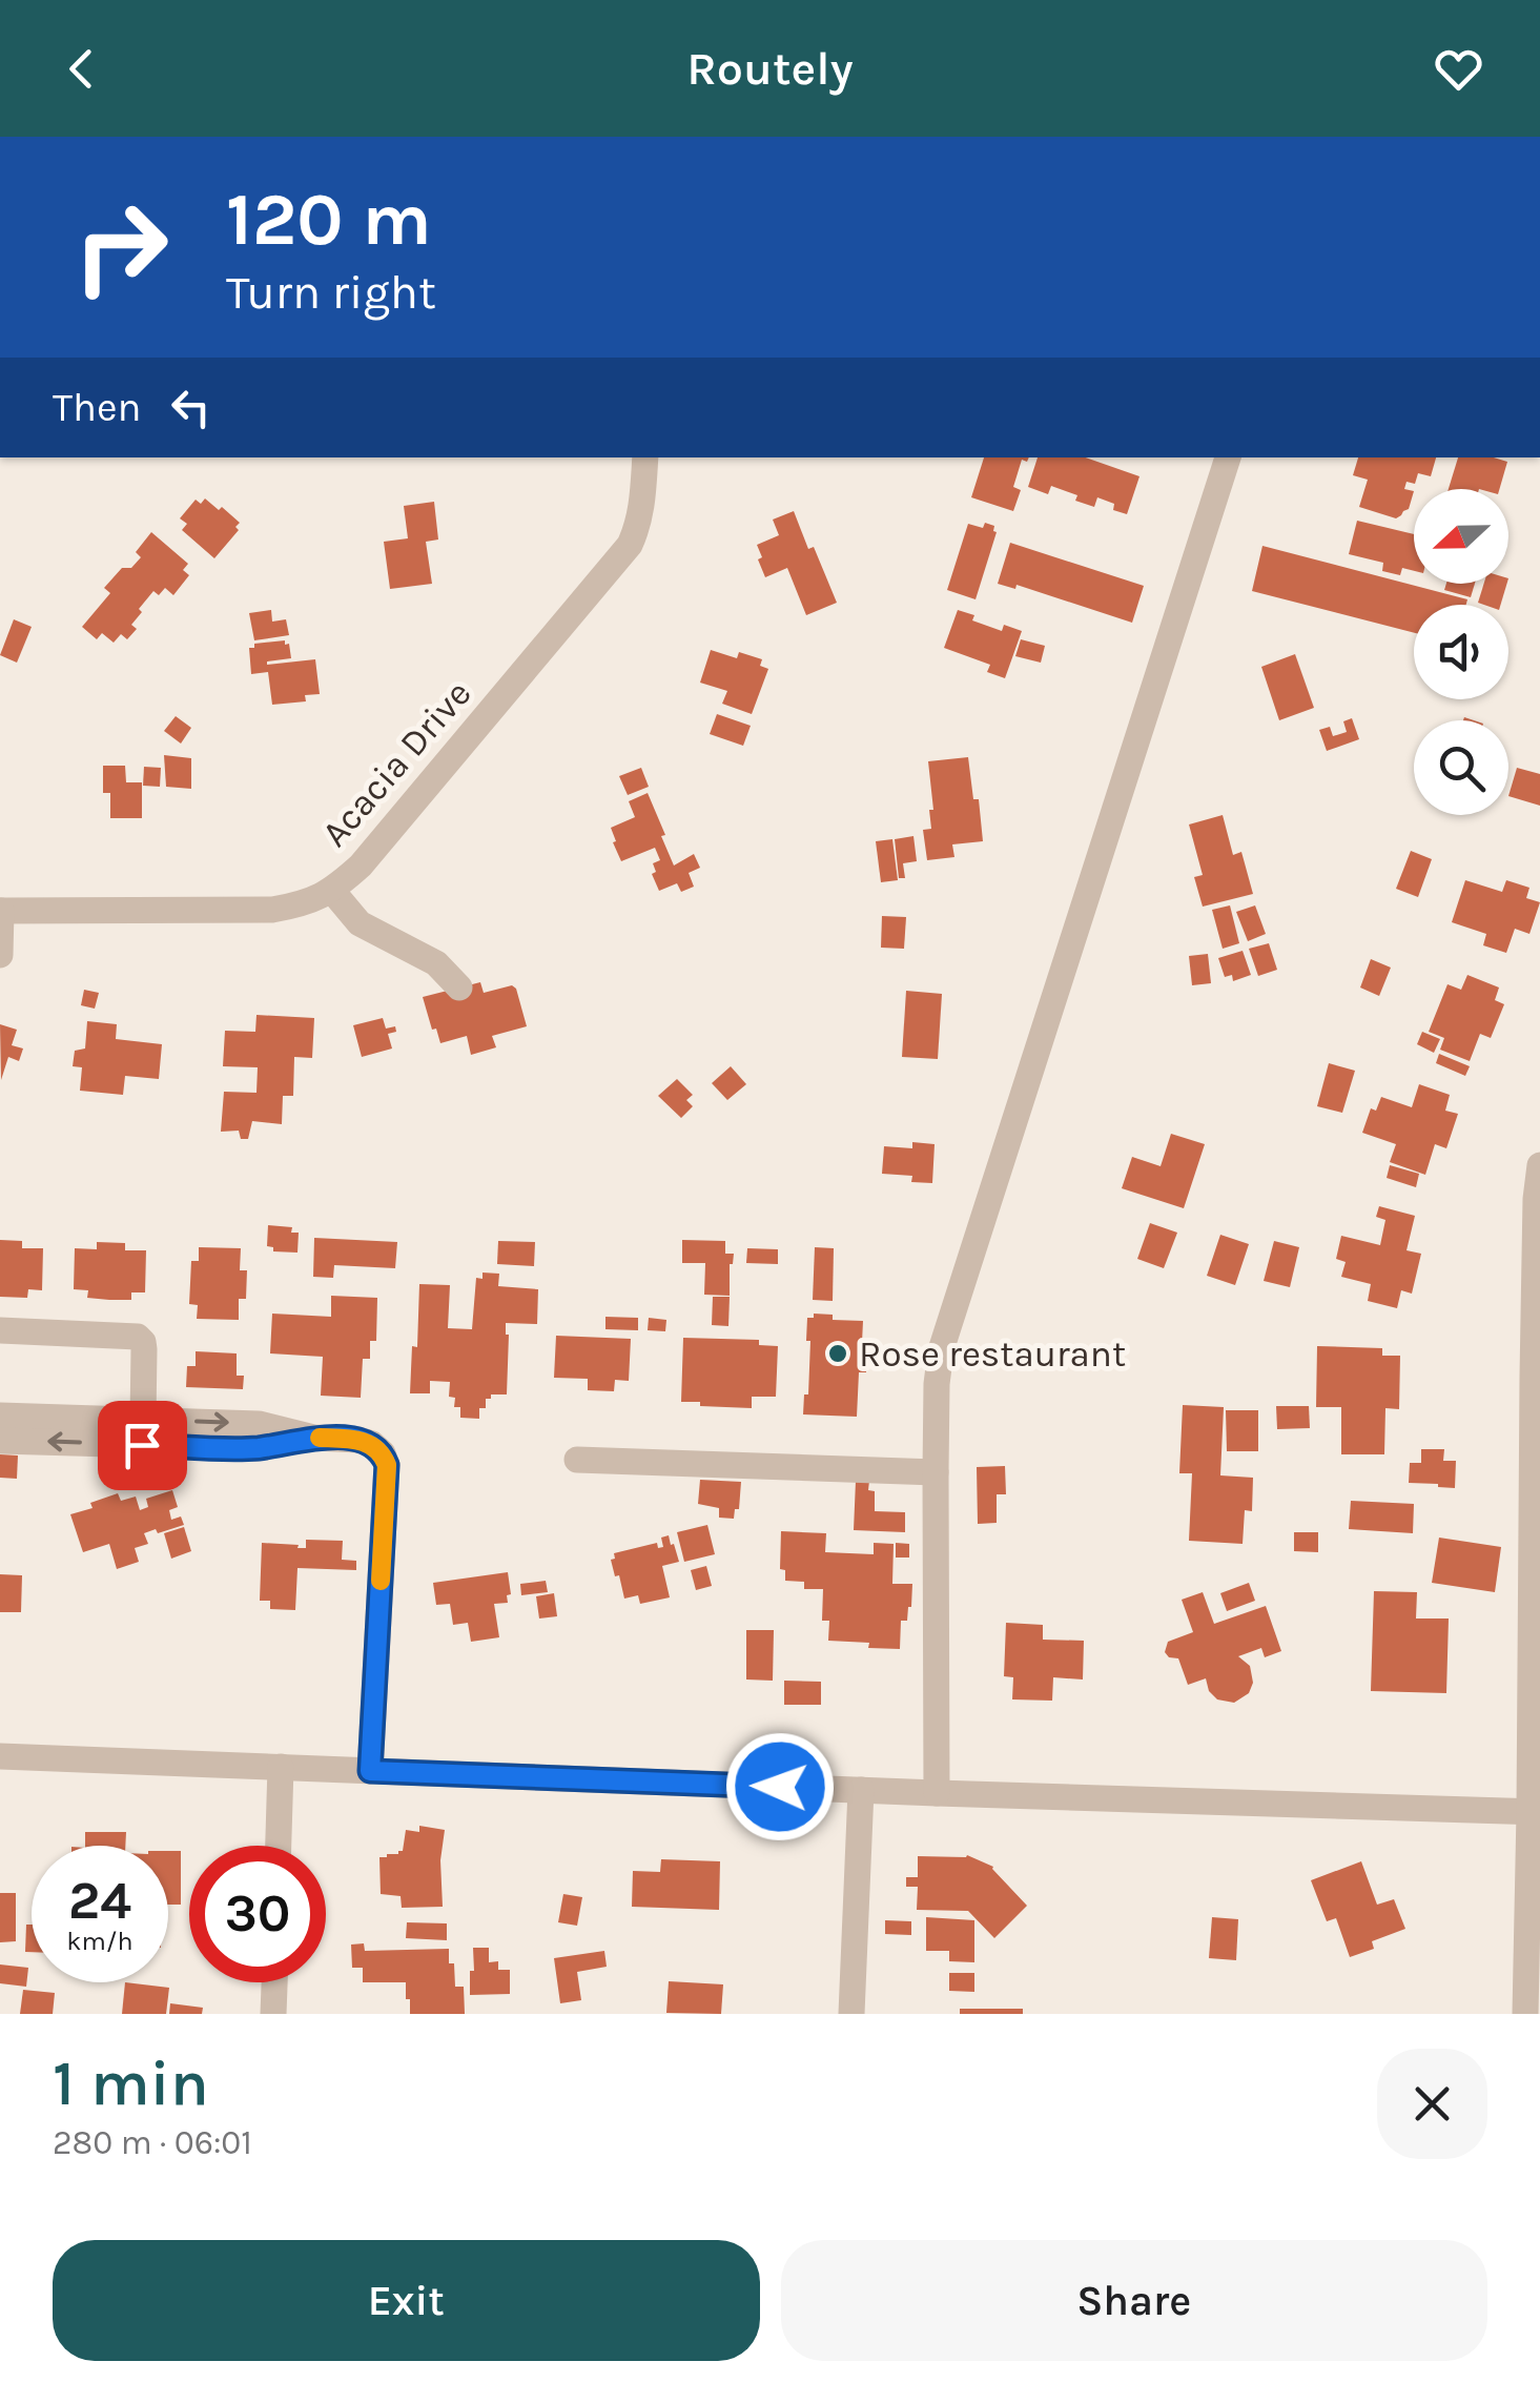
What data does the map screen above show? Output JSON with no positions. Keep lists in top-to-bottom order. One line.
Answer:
{"streets":{"street":["Acacia Drive"]},"places":["Rose restaurant"],"north":"left","page":{"header":"Routely","turn":["120 m","Turn right"],"then":"Then","speed":"24 km/h","limit":"30","heading":["1 min","280 m · 06:01"],"buttons":["Exit","Share"]}}
